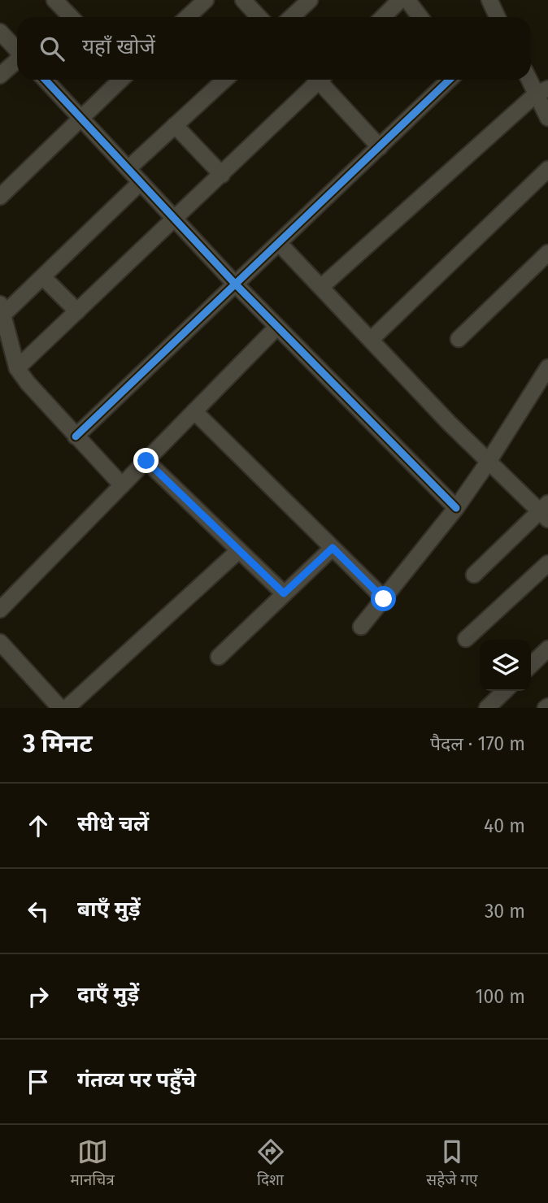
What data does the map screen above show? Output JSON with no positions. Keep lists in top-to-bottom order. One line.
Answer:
{"page":{"search":"यहाँ खोजें","heading":["3 मिनट","पैदल · 170 m"],"list":[["सीधे चलें","40 m"],["बाएँ मुड़ें","30 m"],["दाएँ मुड़ें","100 m"],"गंतव्य पर पहुँचे"],"nav":["मानचित्र","दिशा","सहेजे गए"]}}
